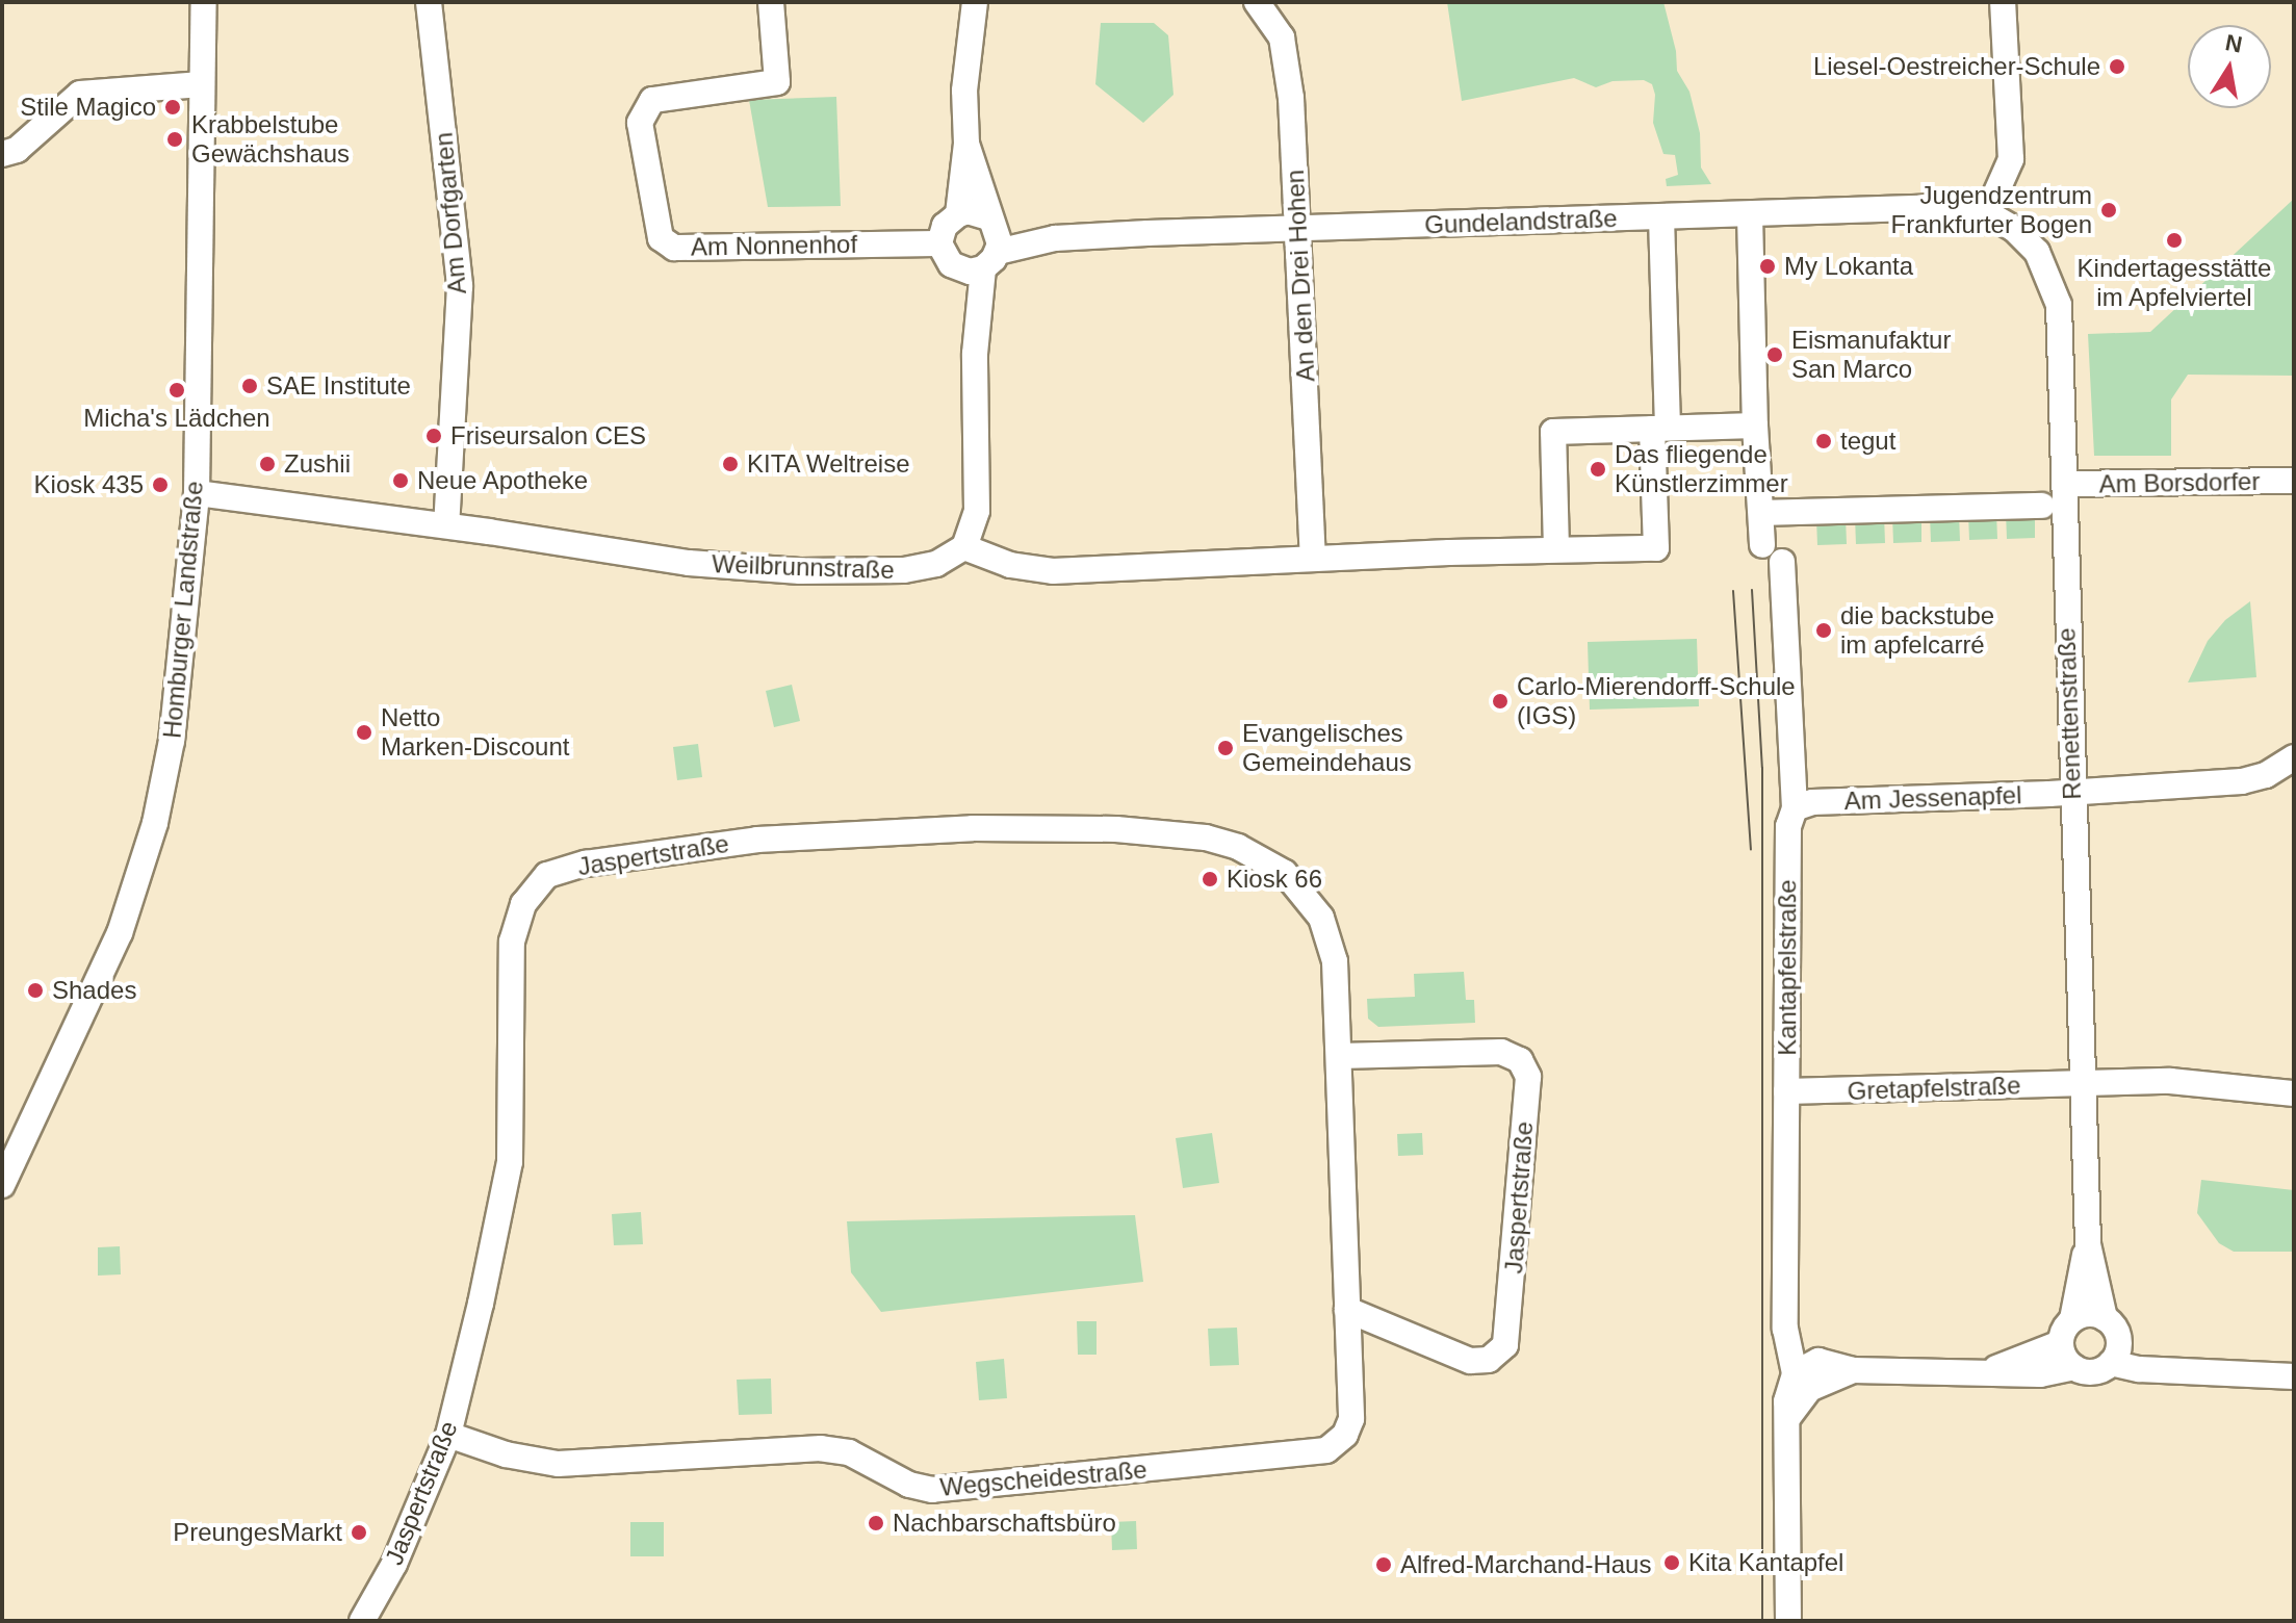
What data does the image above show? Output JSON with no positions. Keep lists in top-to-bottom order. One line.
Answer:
{"streets":{"street":["Am Dorfgarten","Gundelandstraße","Am Nonnenhof","An den Drei Hohen","Am Borsdorfer","Weilbrunnstraße","Homburger Landstraße","Renettenstraße","Am Jessenapfel","Jaspertstraße","Kantapfelstraße","Gretapfelstraße","Wegscheidestraße"]},"crossings":[["Am Dorfgarten","Weilbrunnstraße"],["Gundelandstraße","Am Nonnenhof"],["Gundelandstraße","An den Drei Hohen"],["Gundelandstraße","Renettenstraße"],["Am Borsdorfer","Renettenstraße"],["Weilbrunnstraße","Homburger Landstraße"],["Renettenstraße","Am Jessenapfel"],["Renettenstraße","Gretapfelstraße"],["Am Jessenapfel","Kantapfelstraße"],["Jaspertstraße","Wegscheidestraße"],["Kantapfelstraße","Gretapfelstraße"]],"places":["Liesel-Oestreicher-Schule","Stile Magico","Krabbelstube Gewächshaus","Jugendzentrum Frankfurter Bogen","Kindertagesstätte im Apfelviertel","My Lokanta","Eismanufaktur San Marco","SAE Institute","Micha's Lädchen","Friseursalon CES","tegut","Zushii","KITA Weltreise","Das fliegende Künstlerzimmer","Neue Apotheke","Kiosk 435","die backstube im apfelcarré","Carlo-Mierendorff-Schule (IGS)","Netto Marken-Discount","Evangelisches Gemeindehaus","Kiosk 66","Shades","Nachbarschaftsbüro","PreungesMarkt","Kita Kantapfel","Alfred-Marchand-Haus"],"north":"top"}
